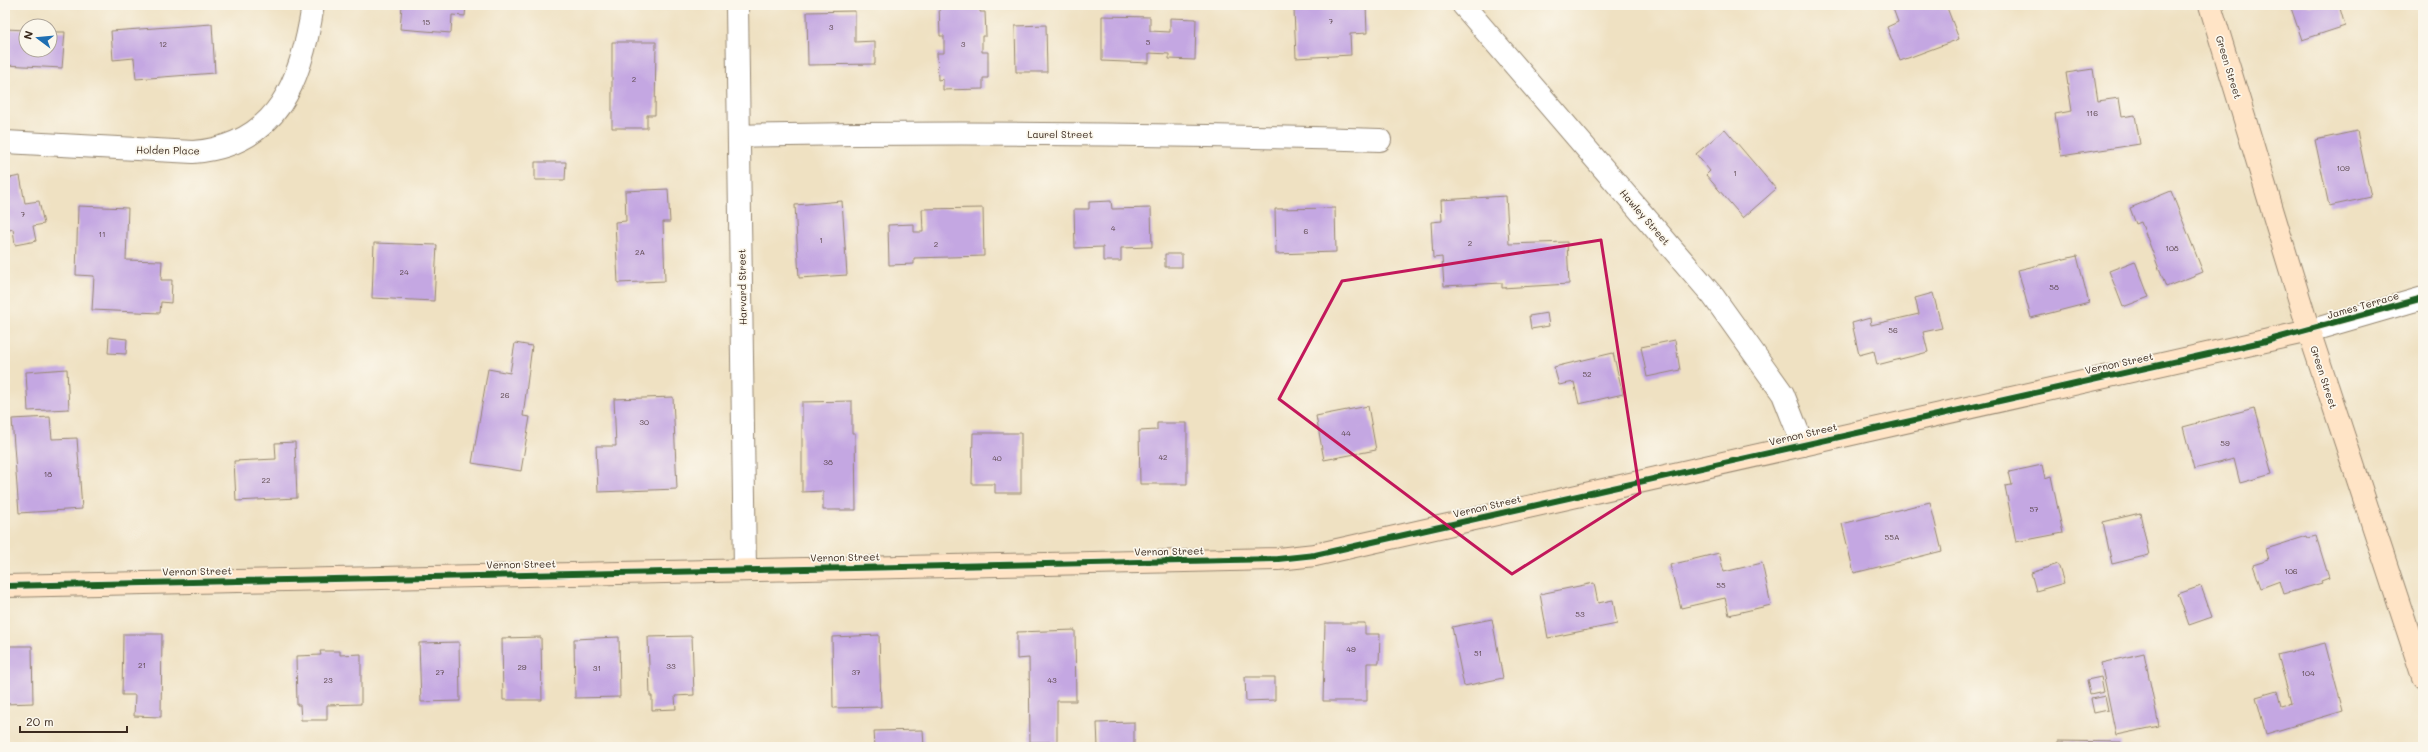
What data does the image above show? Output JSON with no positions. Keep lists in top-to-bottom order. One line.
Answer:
{"streets":{"street":["Green Street","Laurel Street","Holden Place","Hawley Street","Harvard Street","James Terrace","Vernon Street"]},"crossings":[["Green Street","James Terrace"],["Green Street","Vernon Street"],["Laurel Street","Harvard Street"],["Hawley Street","Vernon Street"],["Harvard Street","Vernon Street"],["James Terrace","Vernon Street"]],"house_numbers":["7","15","3","5","12","3","2","116","109","1","7","4","6","11","1","2","2","108","2A","24","58","56","52","26","30","44","59","42","40","38","18","22","57","55A","106","55","53","49","51","21","33","29","31","27","37","104","23","43"],"scale_bar":"20 m","north":"left"}
